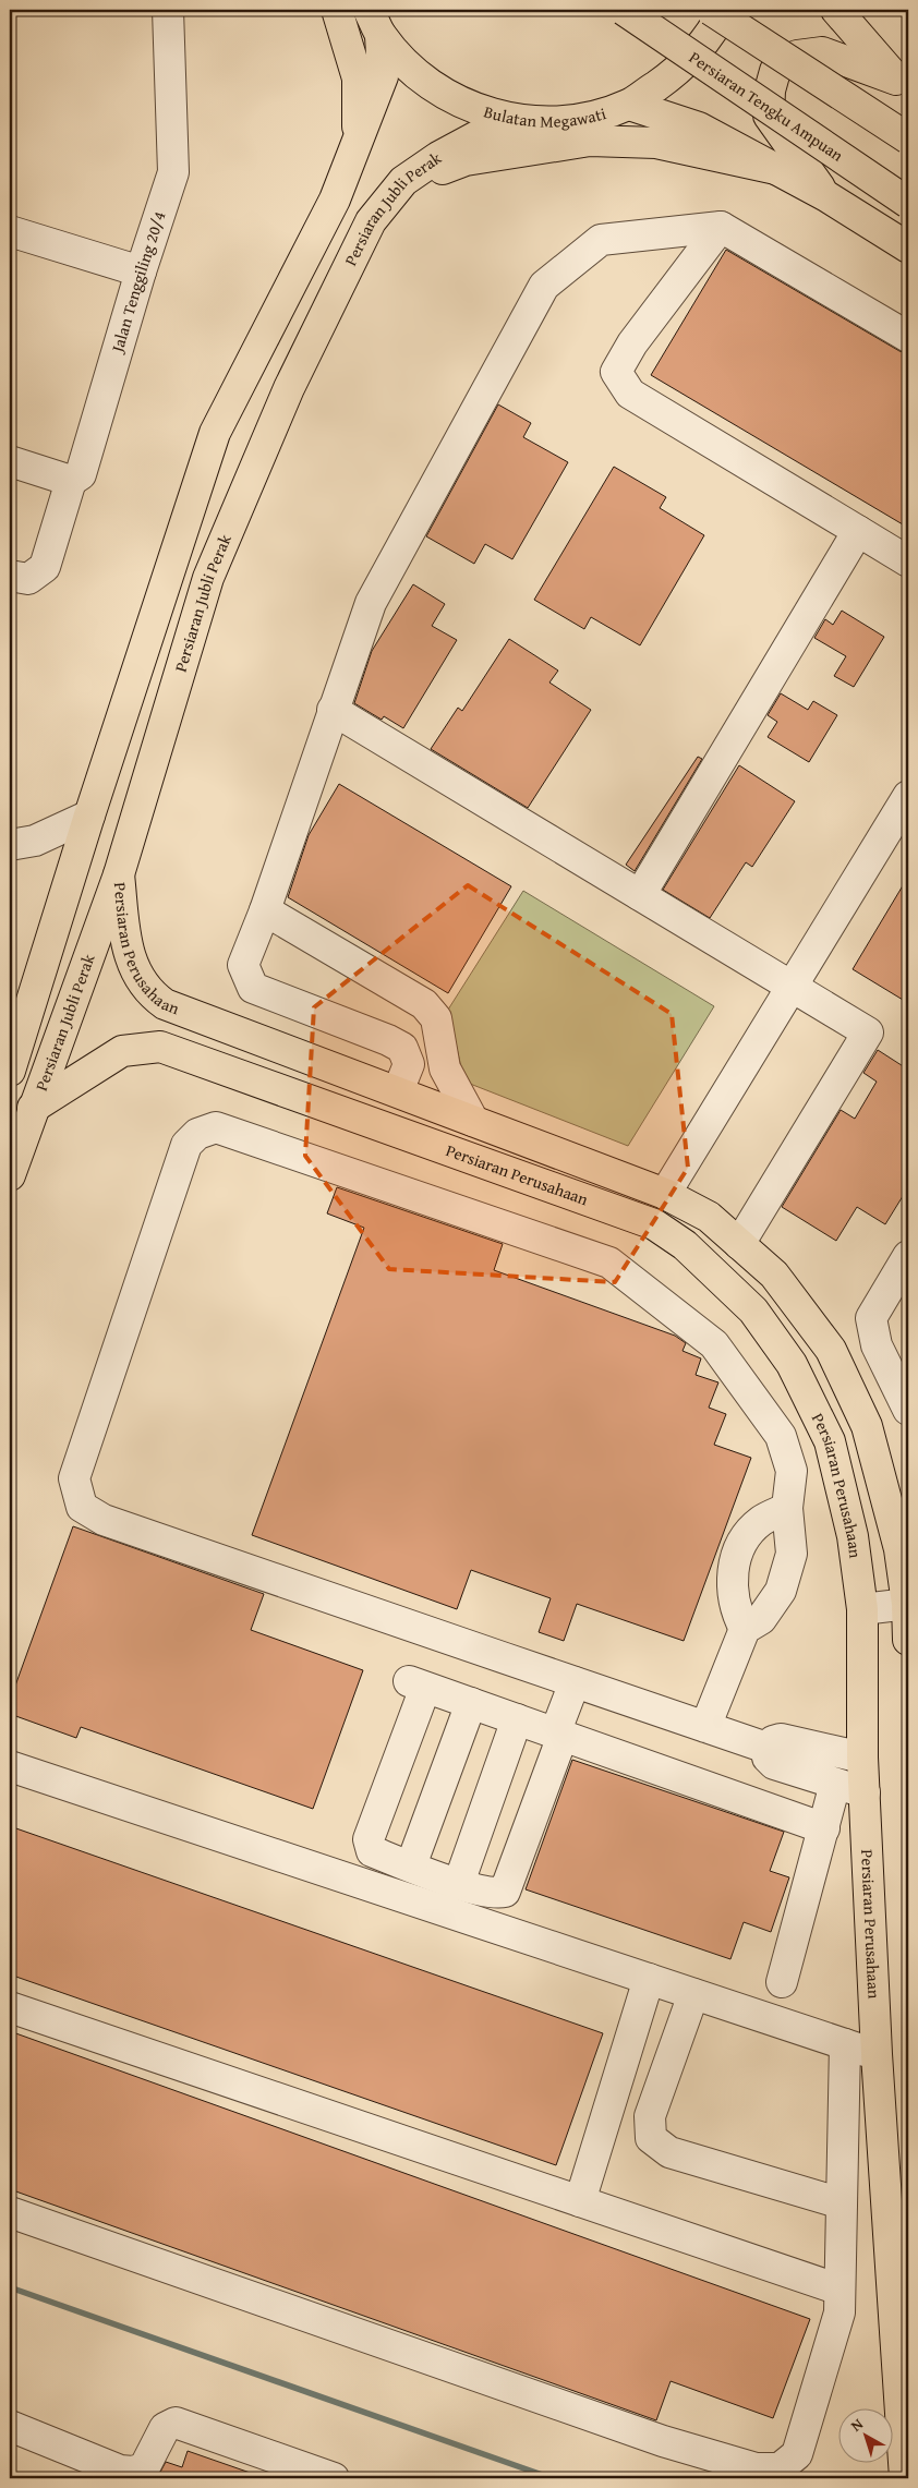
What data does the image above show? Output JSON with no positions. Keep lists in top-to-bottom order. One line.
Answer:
{"streets":{"main road":["Persiaran Tengku Ampuan","Bulatan Megawati","Persiaran Jubli Perak","Persiaran Perusahaan"],"street":["Jalan Tenggiling 20/4"]},"crossings":[["Bulatan Megawati","Persiaran Jubli Perak"],["Persiaran Jubli Perak","Persiaran Perusahaan"]],"north":"top left"}
